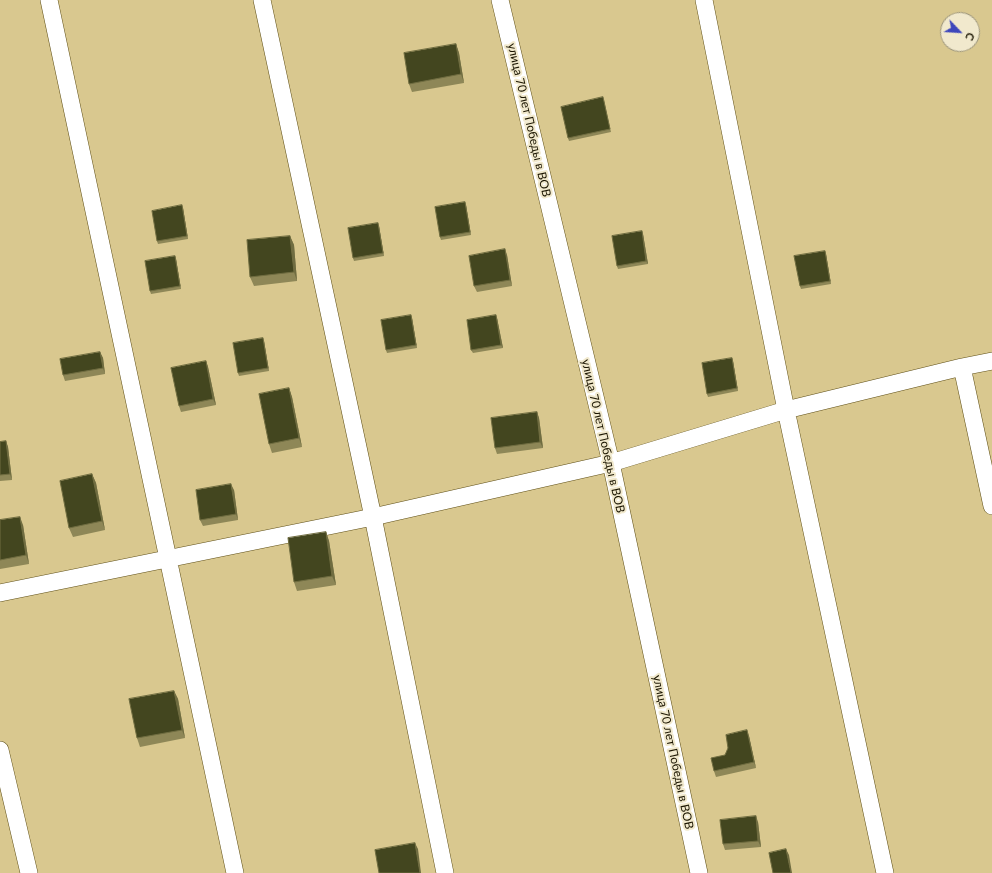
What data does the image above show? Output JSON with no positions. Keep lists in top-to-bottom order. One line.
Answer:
{"streets":{"street":["улица 70 лет Победы в ВОВ"]},"north":"bottom right"}
